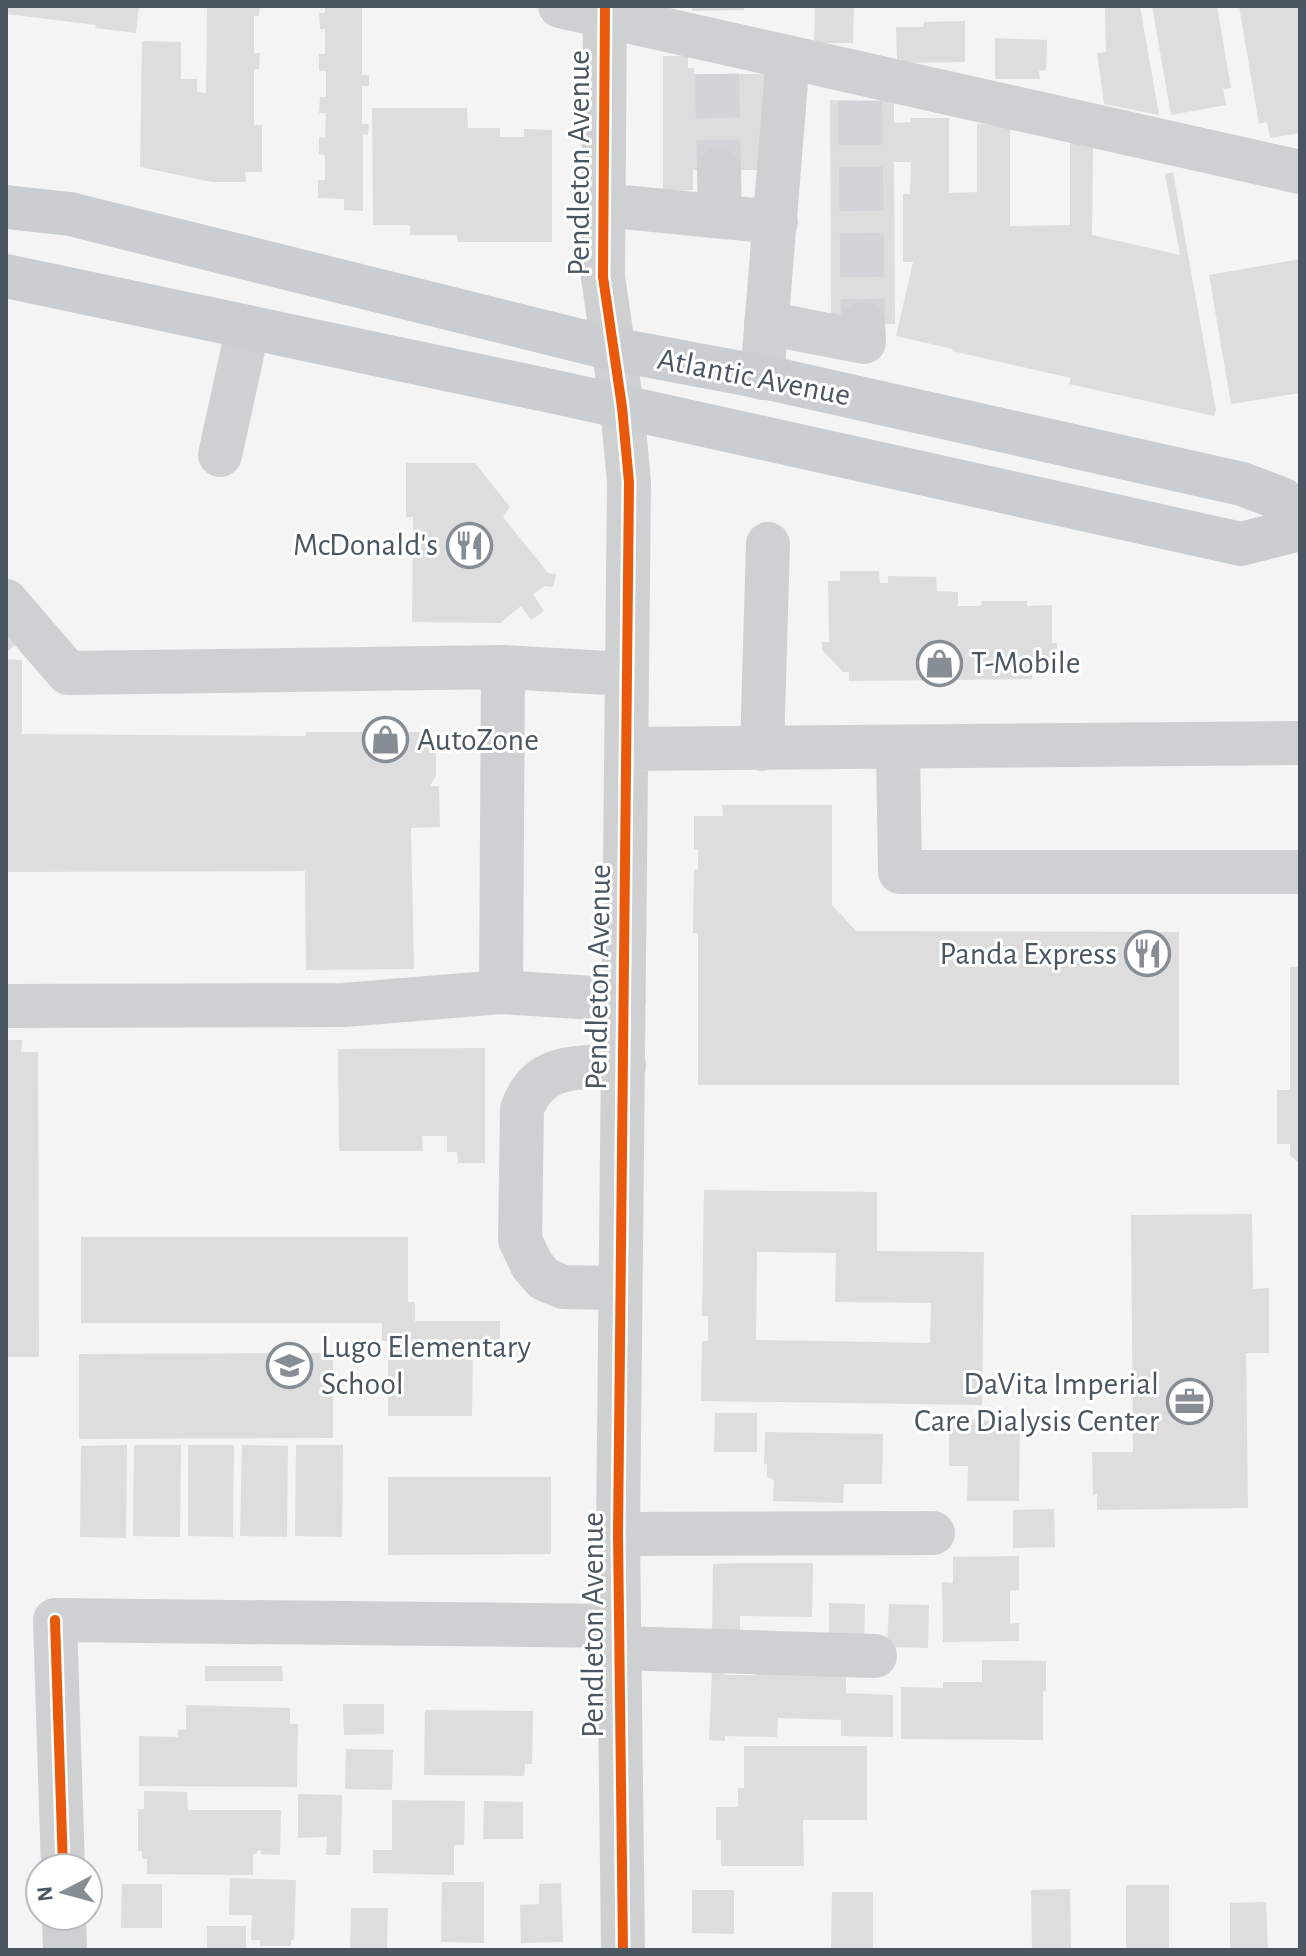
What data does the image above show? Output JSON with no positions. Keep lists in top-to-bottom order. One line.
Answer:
{"streets":{"main road":["Atlantic Avenue"],"street":["Pendleton Avenue"]},"crossings":[["Pendleton Avenue","Atlantic Avenue"]],"places":{"restaurant":["McDonald's","Panda Express"],"shop":["T-Mobile","AutoZone"],"school or university":["Lugo Elementary School"],"office":["DaVita Imperial Care Dialysis Center"]},"north":"left"}
